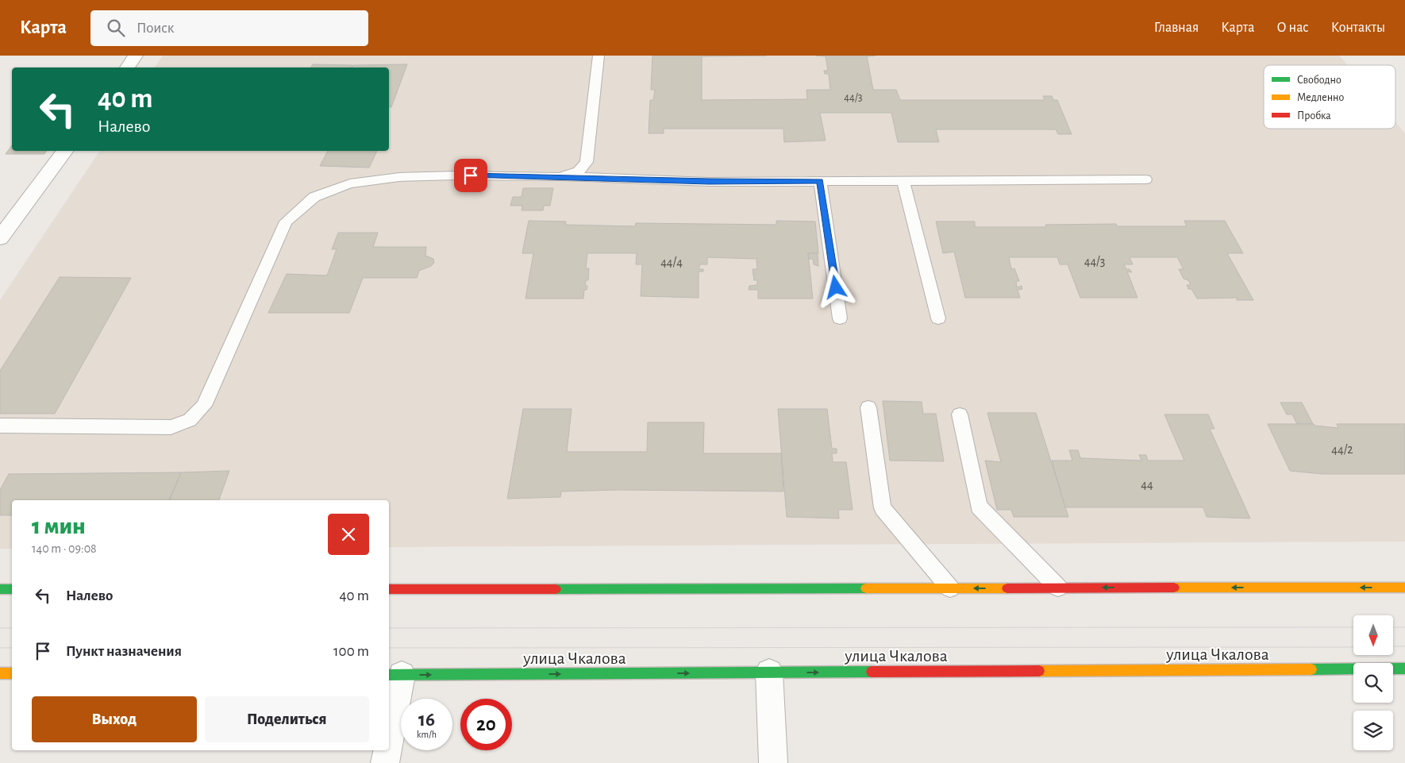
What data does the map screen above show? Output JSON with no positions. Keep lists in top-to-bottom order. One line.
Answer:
{"streets":{"main road":["улица Чкалова"]},"one_way":["улица Чкалова"],"house_numbers":["44/3","44/3","44/4","44/2","44"],"legend":["Свободно","Медленно","Пробка"],"north":"bottom","page":{"header":"Карта","search":"Поиск","nav":["Главная","Карта","О нас","Контакты"],"turn":["40 m","Налево"],"heading":["1 мин","140 m · 09:08"],"list":[{"name":"Налево","value":"40 m"},{"name":"Пункт назначения","value":"100 m"}],"buttons":["Выход","Поделиться"],"speed":"16 km/h","limit":"20"}}
